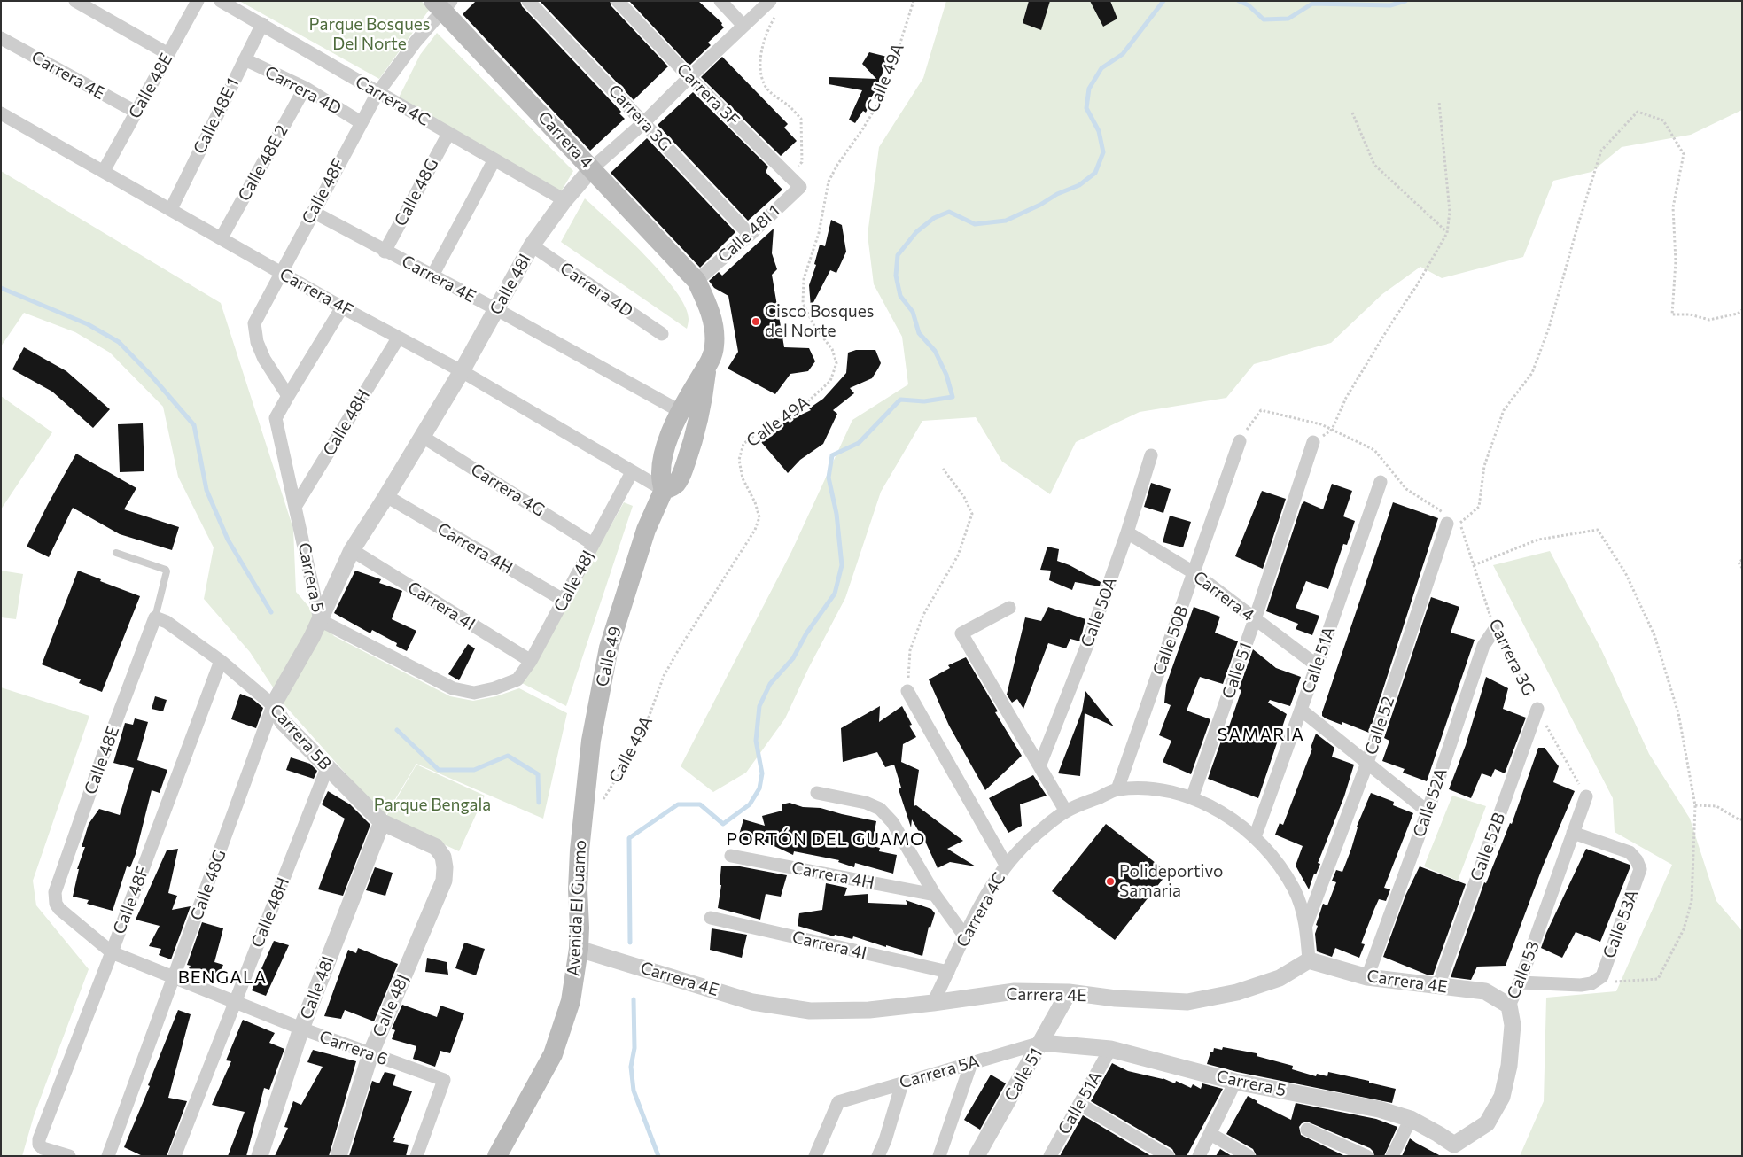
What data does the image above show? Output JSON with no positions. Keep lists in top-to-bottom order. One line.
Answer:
{"streets":{"main road":["Carrera 4","Calle 49","Avenida El Guamo"],"street":["Carrera 4E","Calle 48E","Carrera 4D","Carrera 3F","Carrera 4C","Calle 48E 1","Carrera 3G","Calle 48E 2","Calle 48F","Calle 48G","Calle 48I 1","Calle 48I","Carrera 4F","Calle 48H","Carrera 4G","Carrera 4H","Carrera 5","Calle 48J","Carrera 4I","Calle 50A","Calle 50B","Calle 51A","Calle 51","Calle 52","Carrera 5B","Calle 52A","Calle 52B","Calle 53A","Calle 53","Carrera 6","Carrera 5A"],"path":["Calle 49A"]},"crossings":[["Carrera 4E","Calle 48E"],["Carrera 4E","Carrera 4C"],["Carrera 4E","Calle 48F"],["Carrera 4E","Calle 48G"],["Carrera 4E","Calle 48I"],["Carrera 4E","Calle 51"],["Carrera 4E","Calle 52A"],["Carrera 4E","Calle 52B"],["Carrera 4E","Avenida El Guamo"],["Carrera 4E","Calle 53"],["Calle 48E","Carrera 4F"],["Calle 48E","Carrera 5B"],["Calle 48E","Carrera 6"],["Carrera 4D","Calle 48E 1"],["Carrera 4D","Calle 48E 2"],["Carrera 4D","Calle 48F"],["Carrera 4D","Calle 48I"],["Carrera 3F","Calle 48I 1"],["Carrera 3F","Calle 48I"],["Carrera 4C","Calle 48E 1"],["Carrera 4C","Calle 48F"],["Carrera 4C","Calle 48G"],["Carrera 4C","Calle 48I"],["Carrera 4C","Carrera 4I"],["Carrera 4C","Calle 50B"],["Carrera 4C","Calle 51A"],["Carrera 4C","Calle 51"],["Carrera 4C","Calle 52"],["Calle 48E 1","Carrera 4F"],["Carrera 3G","Calle 48I 1"],["Carrera 3G","Calle 48I"],["Carrera 3G","Calle 52"],["Carrera 3G","Calle 52A"],["Carrera 3G","Calle 52B"],["Carrera 3G","Calle 53"],["Carrera 4","Calle 48F"],["Carrera 4","Calle 48I 1"],["Carrera 4","Calle 48I"],["Carrera 4","Calle 50A"],["Carrera 4","Calle 50B"],["Carrera 4","Calle 51A"],["Carrera 4","Calle 51"],["Calle 48E 2","Carrera 4F"],["Calle 48F","Carrera 4F"],["Calle 48F","Carrera 5"],["Calle 48F","Carrera 5B"],["Calle 48F","Carrera 6"],["Calle 48G","Calle 48I"],["Calle 48G","Carrera 5"],["Calle 48G","Carrera 5B"],["Calle 48G","Carrera 6"],["Calle 48I","Carrera 4F"],["Calle 48I","Carrera 4G"],["Calle 48I","Carrera 4H"],["Calle 48I","Carrera 5"],["Calle 48I","Carrera 4I"],["Calle 48I","Carrera 5B"],["Calle 48I","Carrera 6"],["Carrera 4F","Calle 48H"],["Carrera 4F","Calle 48J"],["Calle 48H","Carrera 5"],["Calle 48H","Carrera 5B"],["Calle 48H","Carrera 6"],["Carrera 4G","Calle 48J"],["Carrera 4H","Calle 48J"],["Carrera 5","Calle 48J"],["Carrera 5","Calle 51A"],["Carrera 5","Calle 51"],["Carrera 5","Calle 53"],["Carrera 5","Carrera 5A"],["Calle 48J","Carrera 4I"],["Calle 48J","Carrera 5B"],["Calle 48J","Carrera 6"],["Calle 49","Avenida El Guamo"],["Calle 51","Carrera 5A"],["Calle 53A","Calle 53"]],"districts":["SAMARIA","PORTÓN DEL GUAMO","BENGALA"],"parks":["Parque Bosques Del Norte","Parque Bengala"],"places":["Cisco Bosques del Norte","Polideportivo Samaria"]}
